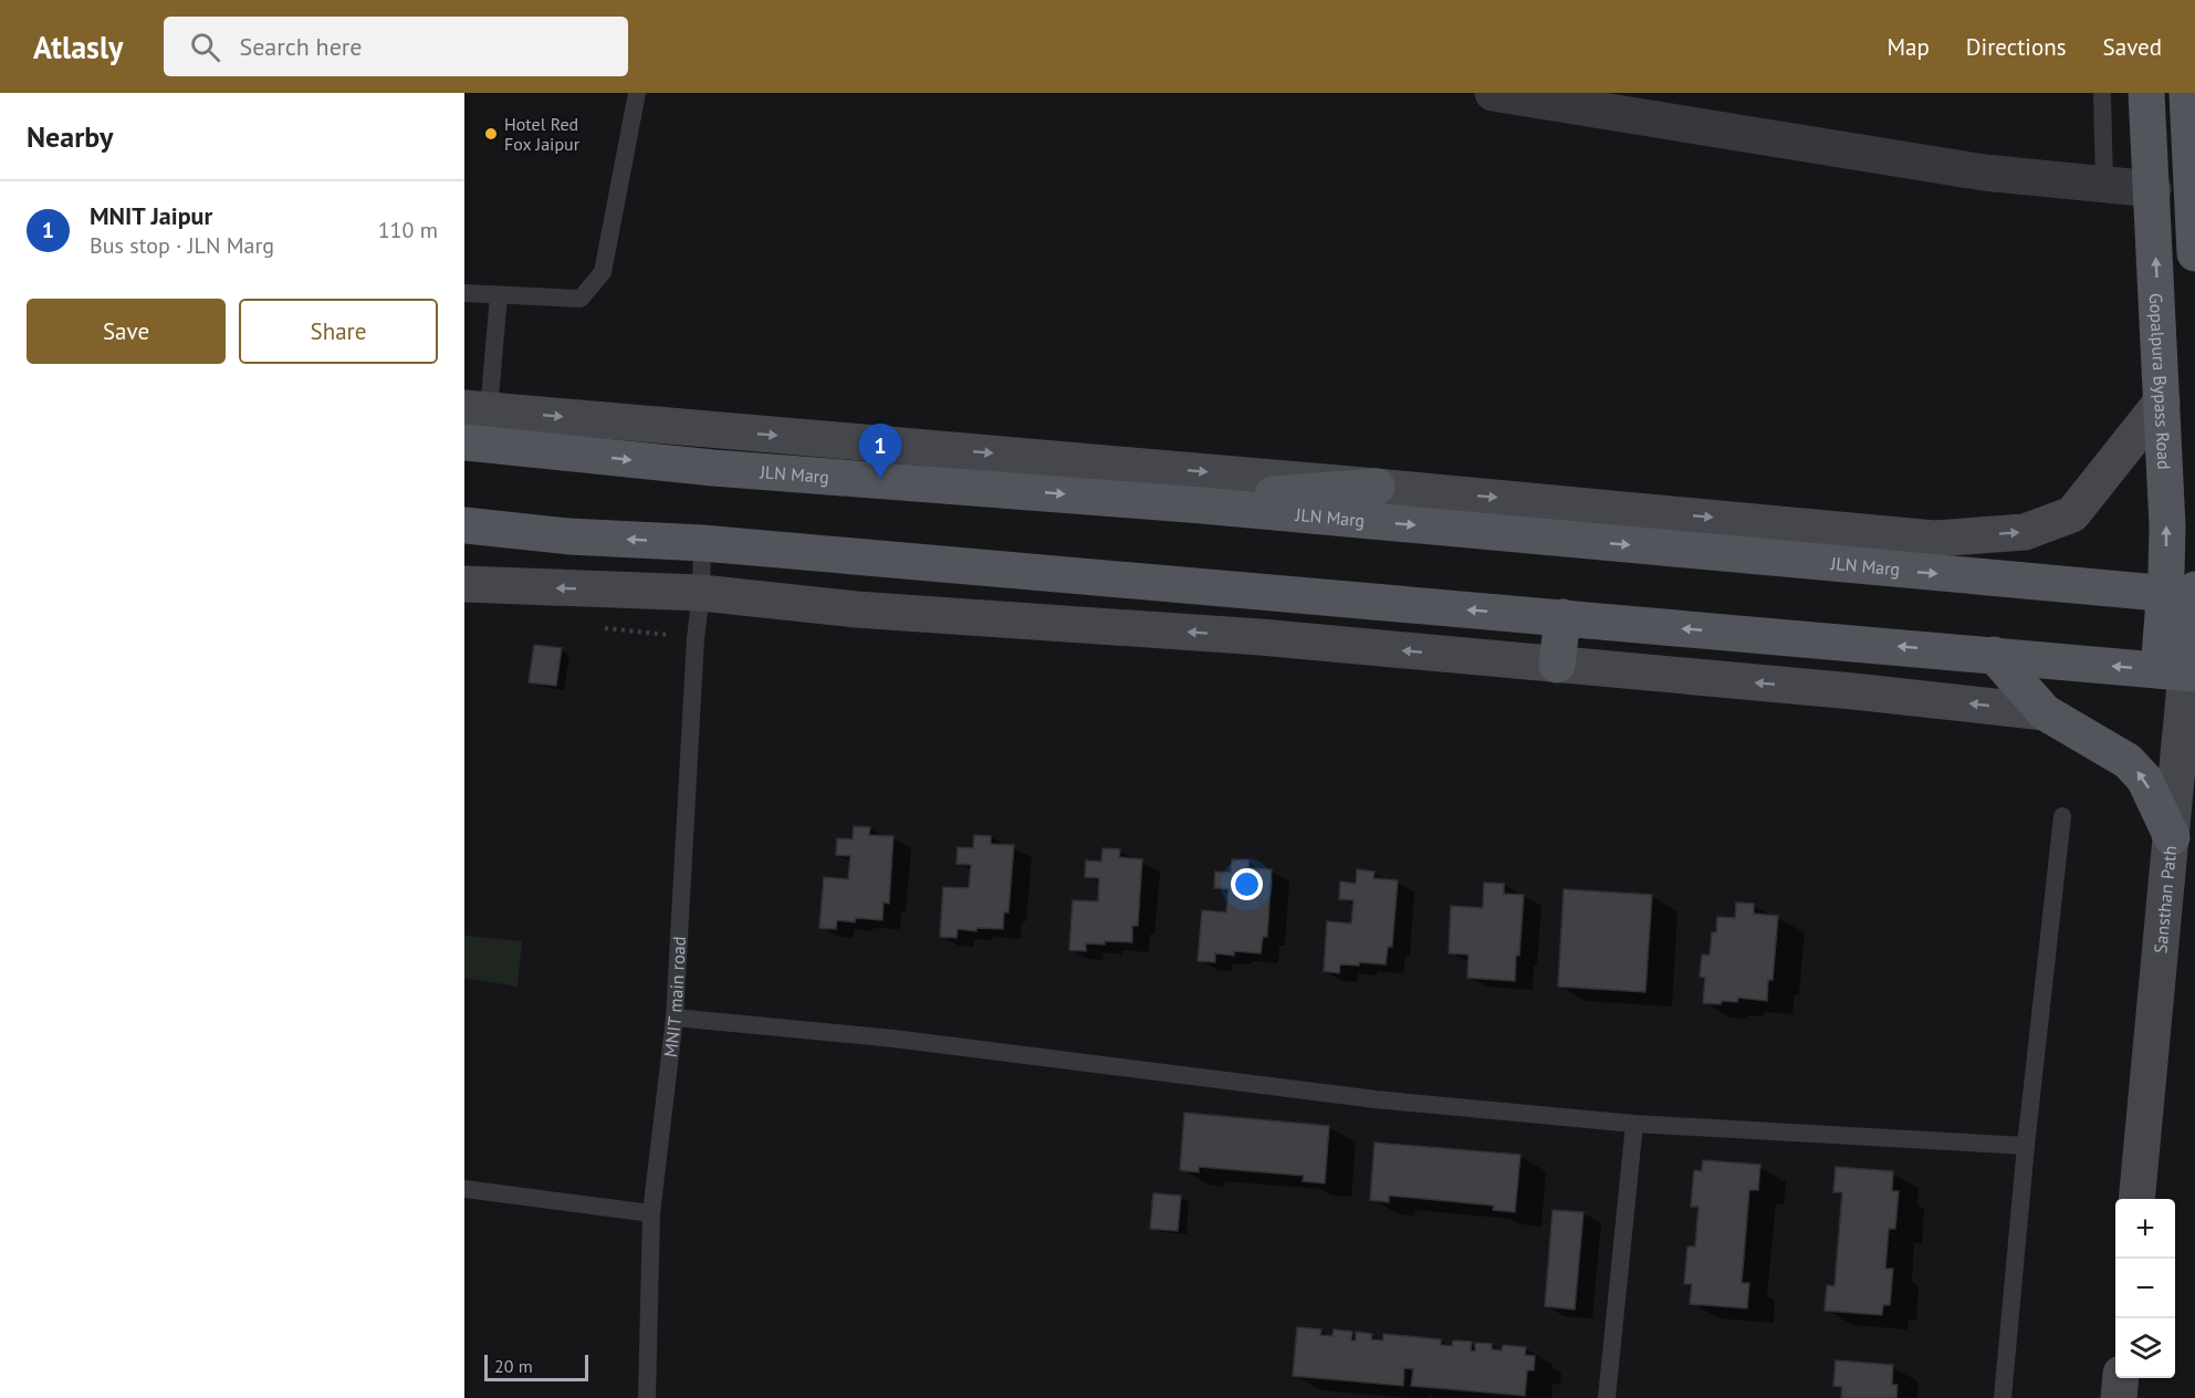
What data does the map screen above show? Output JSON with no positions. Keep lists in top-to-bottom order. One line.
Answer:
{"streets":{"main road":["Gopalpura Bypass Road","JLN Marg"],"street":["Sansthan Path"],"lane":["MNIT main road"]},"crossings":[["Gopalpura Bypass Road","JLN Marg"]],"one_way":["Gopalpura Bypass Road"],"places":["Hotel Red Fox Jaipur"],"scale_bar":"20 m","page":{"header":"Atlasly","search":"Search here","nav":["Map","Directions","Saved"],"heading":"Nearby","list":[{"mark":"1","name":"MNIT Jaipur","note":"Bus stop · JLN Marg","value":"110 m"}],"buttons":["Save","Share"],"pins":"1","map_buttons":["+","−"],"scale":"20 m"}}
